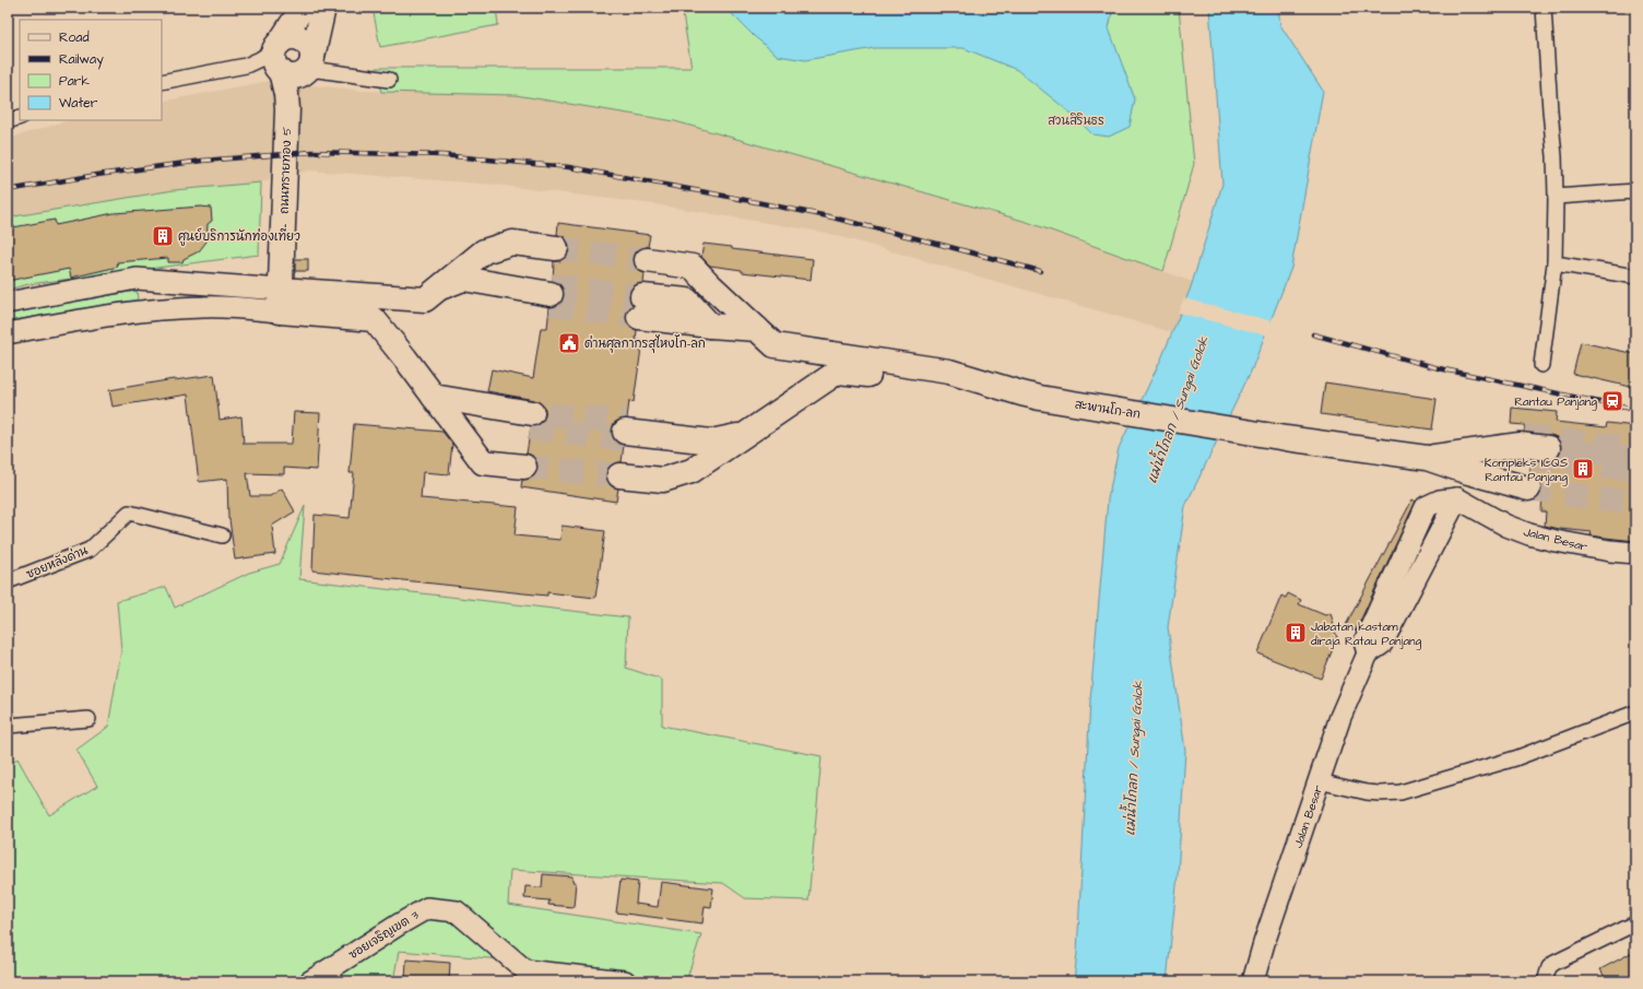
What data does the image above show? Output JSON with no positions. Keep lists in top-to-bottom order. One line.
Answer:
{"streets":{"highway":["ถนนทรายทอง 5","สะพานโก-ลก"],"main road":["Jalan Besar","ซอยเจริญเขต 3"],"street":["ซอยหลังด่าน"]},"water":["แม่น้ำโกลก / Sungai Golok"],"parks":["สวนสิรินธร"],"places":{"building":["ศูนย์บริการนักท่องเที่ยว","Kompleks ICQS Rantau Panjang","Jabatan kastam diraja Ratau Panjang"],"public building":["ด่านศุลกากรสุไหงโก-ลก"],"station":["Rantau Panjang"]},"legend":["Road","Railway","Park","Water"]}
